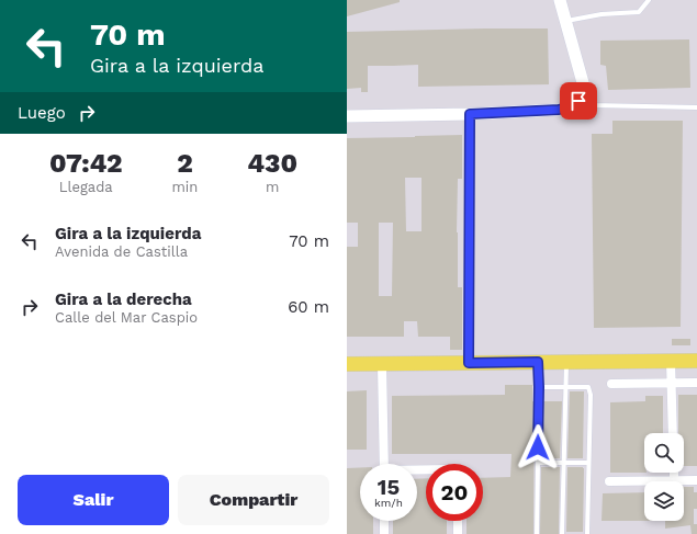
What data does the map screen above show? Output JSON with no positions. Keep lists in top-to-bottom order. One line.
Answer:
{"page":{"turn":["70 m","Gira a la izquierda"],"then":"Luego","eta":["07:42","Llegada","2","min","430","m"],"list":[{"name":"Gira a la izquierda","note":"Avenida de Castilla","value":"70 m"},{"name":"Gira a la derecha","note":"Calle del Mar Caspio","value":"60 m"}],"speed":"15 km/h","limit":"20","buttons":["Salir","Compartir"]}}
